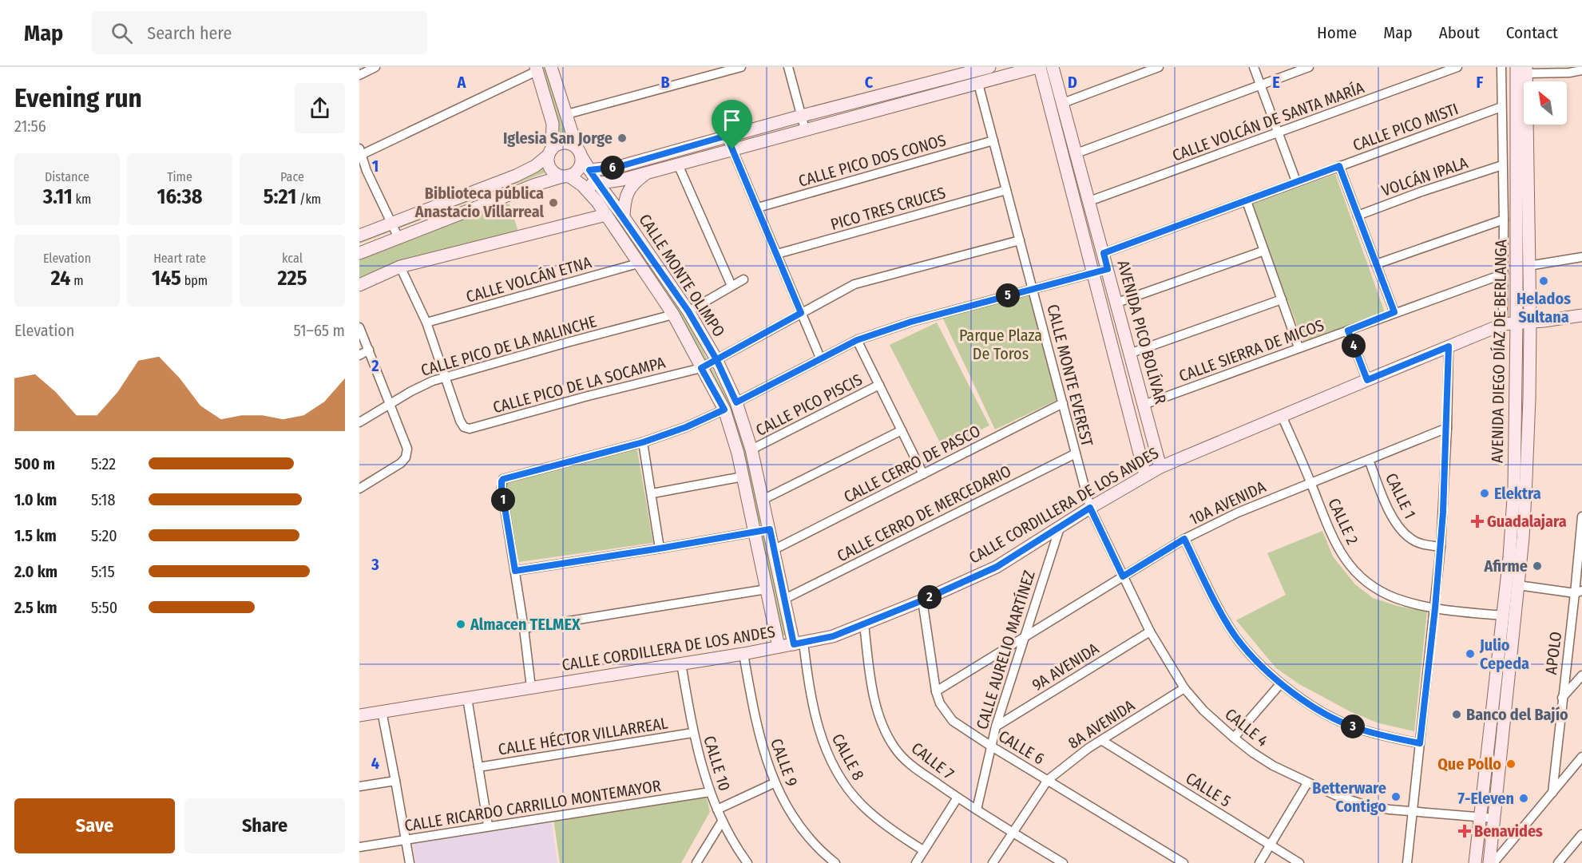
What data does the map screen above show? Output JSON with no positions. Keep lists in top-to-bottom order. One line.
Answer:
{"streets":{"street":["CALLE VOLCÁN DE SANTA MARÍA","CALLE PICO MISTI","CALLE PICO DOS CONOS","VOLCÁN IPALA","PICO TRES CRUCES","CALLE MONTE OLIMPO","CALLE VOLCÁN ETNA","AVENIDA PICO BOLÍVAR","CALLE PICO DE LA MALINCHE","CALLE SIERRA DE MICOS","AVENIDA DIEGO DÍAZ DE BERLANGA","CALLE MONTE EVEREST","CALLE PICO DE LA SOCAMPA","CALLE PICO PISCIS","CALLE CERRO DE PASCO","CALLE 1","10A AVENIDA","CALLE CORDILLERA DE LOS ANDES","CALLE CERRO DE MERCEDARIO","CALLE 2","CALLE AURELIO MARTÍNEZ","APOLO","9A AVENIDA","8A AVENIDA","CALLE 4","CALLE HÉCTOR VILLARREAL","CALLE 6","CALLE 8","CALLE 7","CALLE 9","CALLE 10","CALLE 5","CALLE RICARDO CARRILLO MONTEMAYOR"]},"crossings":[["CALLE VOLCÁN DE SANTA MARÍA","AVENIDA PICO BOLÍVAR"],["CALLE PICO MISTI","AVENIDA PICO BOLÍVAR"],["CALLE PICO DOS CONOS","CALLE MONTE EVEREST"],["PICO TRES CRUCES","CALLE MONTE EVEREST"],["CALLE MONTE OLIMPO","CALLE VOLCÁN ETNA"],["CALLE MONTE OLIMPO","CALLE PICO DE LA MALINCHE"],["CALLE MONTE OLIMPO","CALLE PICO DE LA SOCAMPA"],["CALLE MONTE OLIMPO","CALLE PICO PISCIS"],["CALLE MONTE OLIMPO","CALLE CERRO DE PASCO"],["CALLE MONTE OLIMPO","CALLE CORDILLERA DE LOS ANDES"],["CALLE MONTE OLIMPO","CALLE CERRO DE MERCEDARIO"],["CALLE MONTE OLIMPO","CALLE 8"],["AVENIDA PICO BOLÍVAR","CALLE SIERRA DE MICOS"],["AVENIDA PICO BOLÍVAR","CALLE CORDILLERA DE LOS ANDES"],["CALLE PICO DE LA MALINCHE","CALLE PICO DE LA SOCAMPA"],["AVENIDA DIEGO DÍAZ DE BERLANGA","CALLE CORDILLERA DE LOS ANDES"],["AVENIDA DIEGO DÍAZ DE BERLANGA","CALLE 2"],["AVENIDA DIEGO DÍAZ DE BERLANGA","CALLE 4"],["CALLE MONTE EVEREST","CALLE PICO DE LA SOCAMPA"],["CALLE MONTE EVEREST","CALLE CERRO DE PASCO"],["CALLE MONTE EVEREST","CALLE CORDILLERA DE LOS ANDES"],["CALLE MONTE EVEREST","CALLE CERRO DE MERCEDARIO"],["CALLE MONTE EVEREST","CALLE 4"],["CALLE 1","10A AVENIDA"],["10A AVENIDA","CALLE 2"],["10A AVENIDA","CALLE AURELIO MARTÍNEZ"],["10A AVENIDA","CALLE 4"],["10A AVENIDA","CALLE 6"],["CALLE CORDILLERA DE LOS ANDES","CALLE 2"],["CALLE CORDILLERA DE LOS ANDES","CALLE AURELIO MARTÍNEZ"],["CALLE CORDILLERA DE LOS ANDES","CALLE 4"],["CALLE CORDILLERA DE LOS ANDES","CALLE 6"],["CALLE CORDILLERA DE LOS ANDES","CALLE 8"],["CALLE CORDILLERA DE LOS ANDES","CALLE 7"],["CALLE CORDILLERA DE LOS ANDES","CALLE 9"],["CALLE CORDILLERA DE LOS ANDES","CALLE 10"],["CALLE AURELIO MARTÍNEZ","9A AVENIDA"],["CALLE AURELIO MARTÍNEZ","CALLE 6"],["CALLE AURELIO MARTÍNEZ","CALLE 7"],["9A AVENIDA","CALLE 4"],["8A AVENIDA","CALLE 4"],["8A AVENIDA","CALLE 6"],["8A AVENIDA","CALLE 7"],["8A AVENIDA","CALLE 5"],["CALLE HÉCTOR VILLARREAL","CALLE 10"],["CALLE 10","CALLE RICARDO CARRILLO MONTEMAYOR"]],"parks":["Parque Plaza De Toros"],"places":{"other":["Iglesia San Jorge","Biblioteca pública Anastacio Villarreal","Helados Sultana","Elektra","Afirme","Almacen TELMEX","Julio Cepeda","Banco del Bajío","Que Pollo","Betterware Contigo","7-Eleven"],"health":["Guadalajara","Benavides"]},"north":"top left","page":{"header":"Map","search":"Search here","nav":["Home","Map","About","Contact"],"heading":["Evening run","21:56"],"stats":[["Distance","3.11 km"],["Time","16:38"],["Pace","5:21 /km"],["Elevation","24 m"],["Heart rate","145 bpm"],["kcal","225"]],"pins":["6","5","4","1","2","3"],"chart":["Elevation","51–65 m"],"list":[{"name":"500 m","note":"5:22"},{"name":"1.0 km","note":"5:18"},{"name":"1.5 km","note":"5:20"},{"name":"2.0 km","note":"5:15"},{"name":"2.5 km","note":"5:50"}],"buttons":["Save","Share"]},"grid":{"columns":["A","B","C","D","E","F"],"rows":["1","2","3","4"]}}
